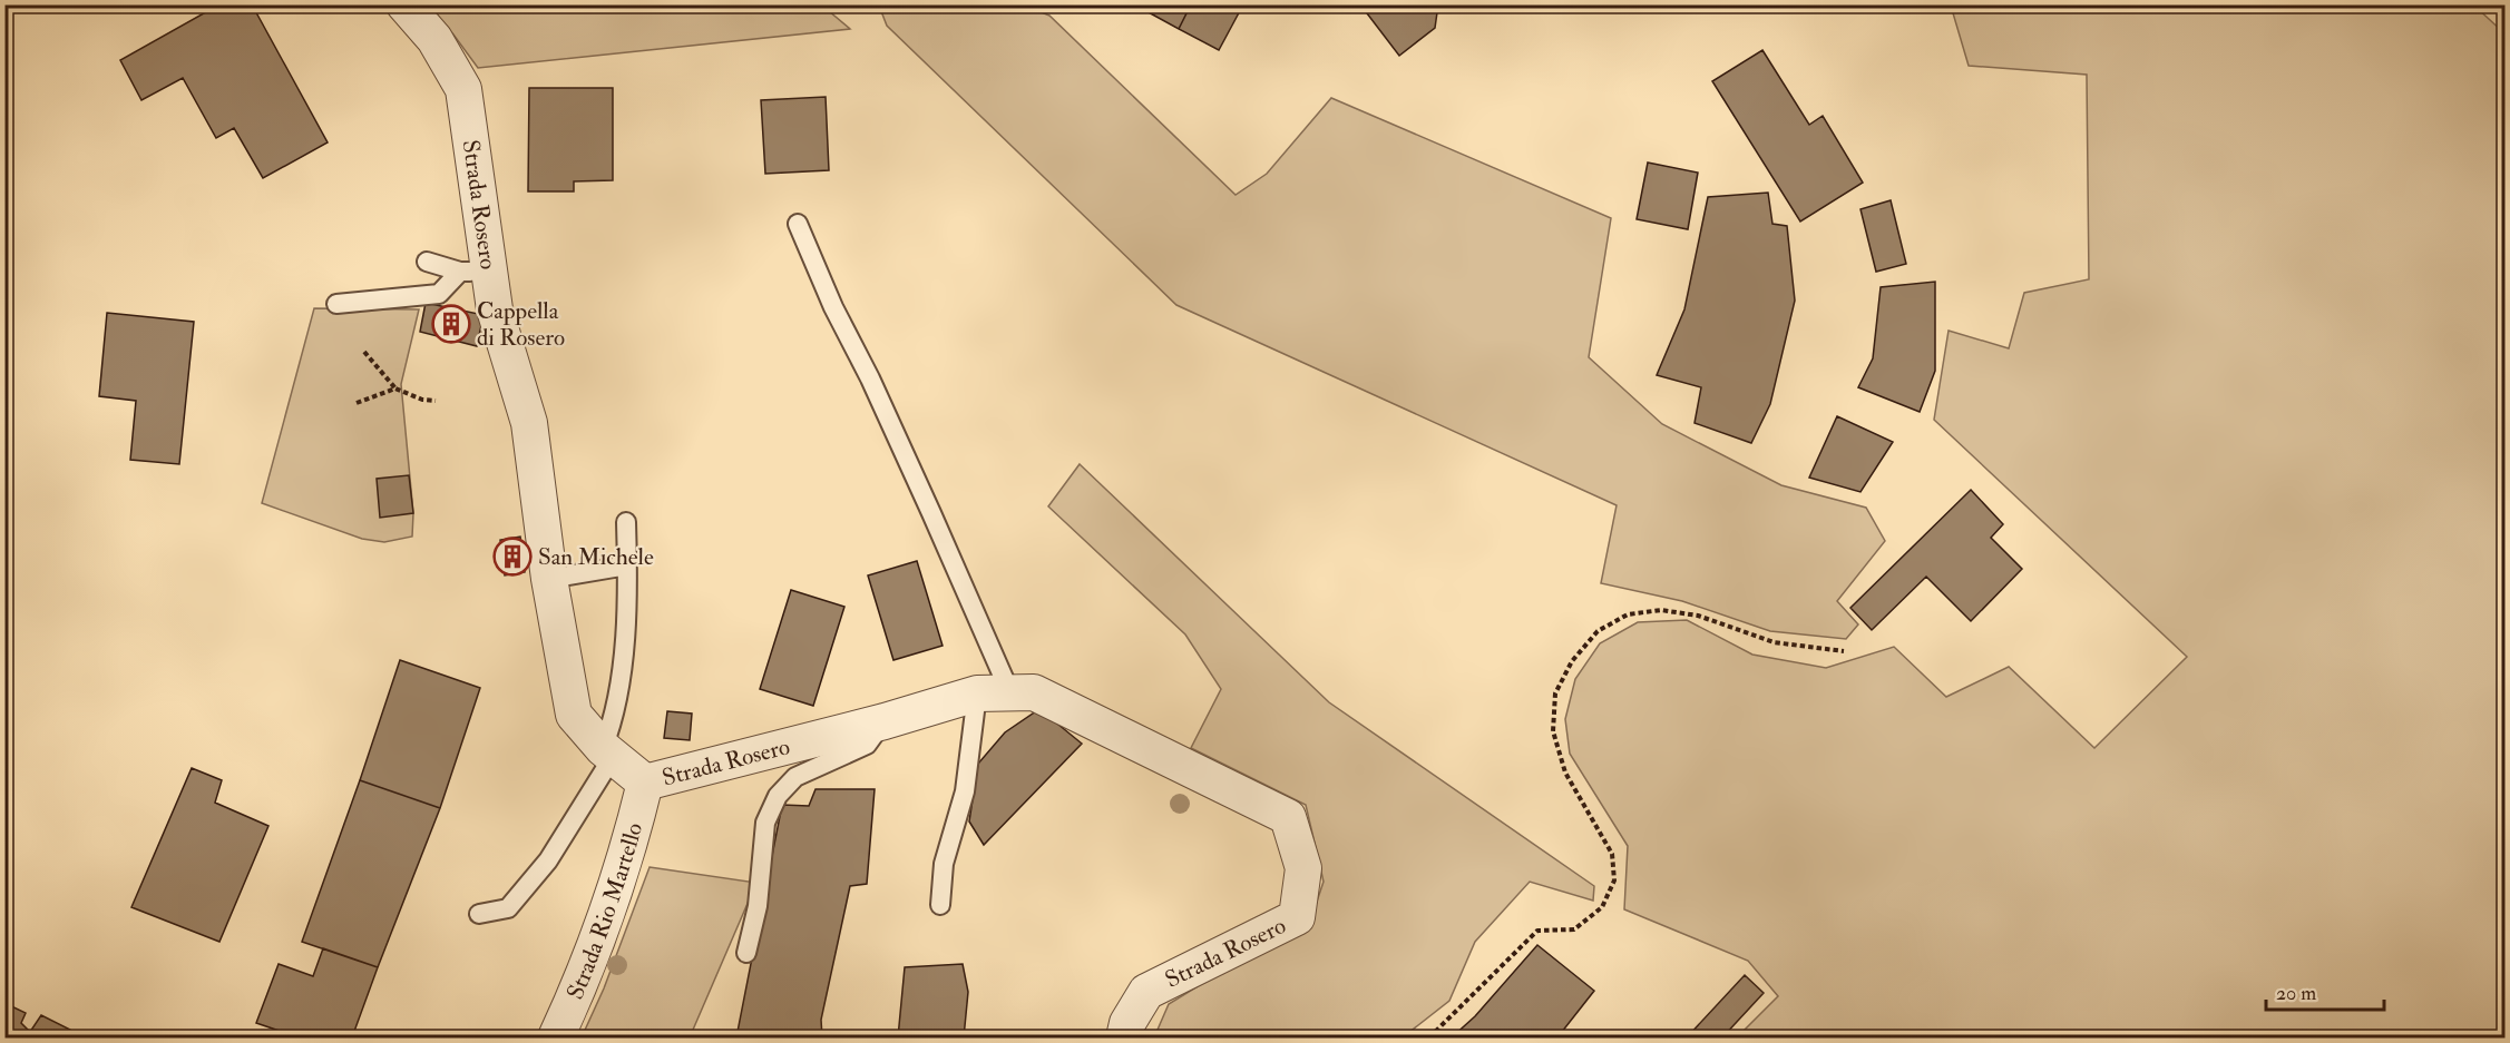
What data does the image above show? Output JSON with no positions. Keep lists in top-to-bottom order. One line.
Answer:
{"streets":{"street":["Strada Rosero","Strada Rio Martello"]},"crossings":[["Strada Rosero","Strada Rio Martello"]],"places":{"building":["Cappella di Rosero","San Michele"]},"scale_bar":"20 m"}
